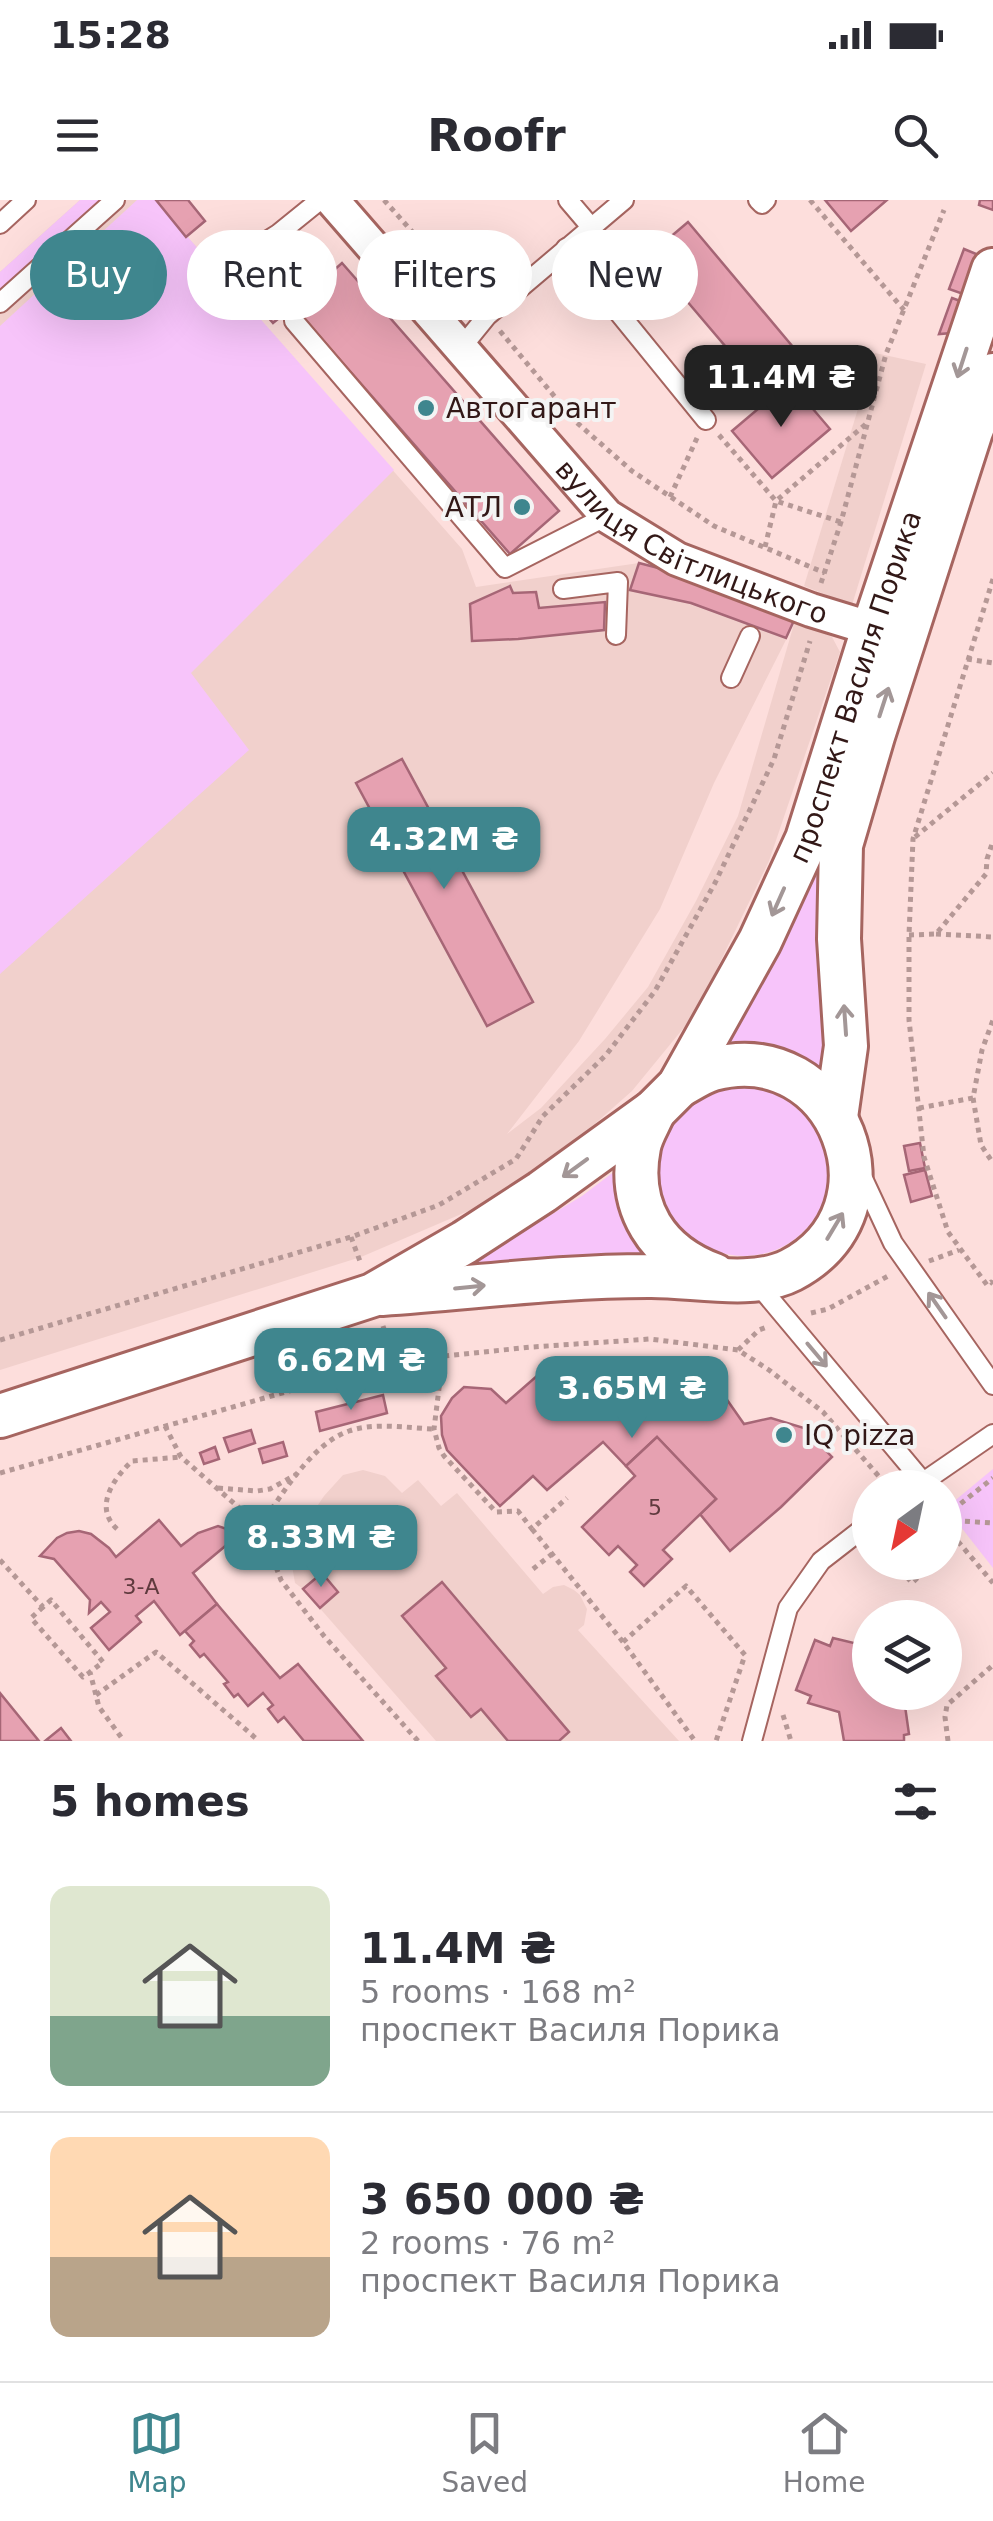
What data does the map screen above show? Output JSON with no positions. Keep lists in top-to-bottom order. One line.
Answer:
{"streets":{"street":["вулиця Світлицького","проспект Василя Порика"]},"crossings":[["вулиця Світлицького","проспект Василя Порика"]],"places":["Автогарант","АТЛ","IQ pizza"],"house_numbers":["5","3-А"],"north":"bottom left","page":{"status":"15:28","header":"Roofr","chip":["Buy","Rent","Filters","New"],"price":["11.4M ₴","4.32M ₴","6.62M ₴","3.65M ₴","8.33M ₴"],"heading":"5 homes","list":[{"name":"11.4M ₴","note":"5 rooms · 168 m² · проспект Василя Порика"},{"name":"3 650 000 ₴","note":"2 rooms · 76 m² · проспект Василя Порика"}],"tabs":["Map","Saved","Home"]}}
